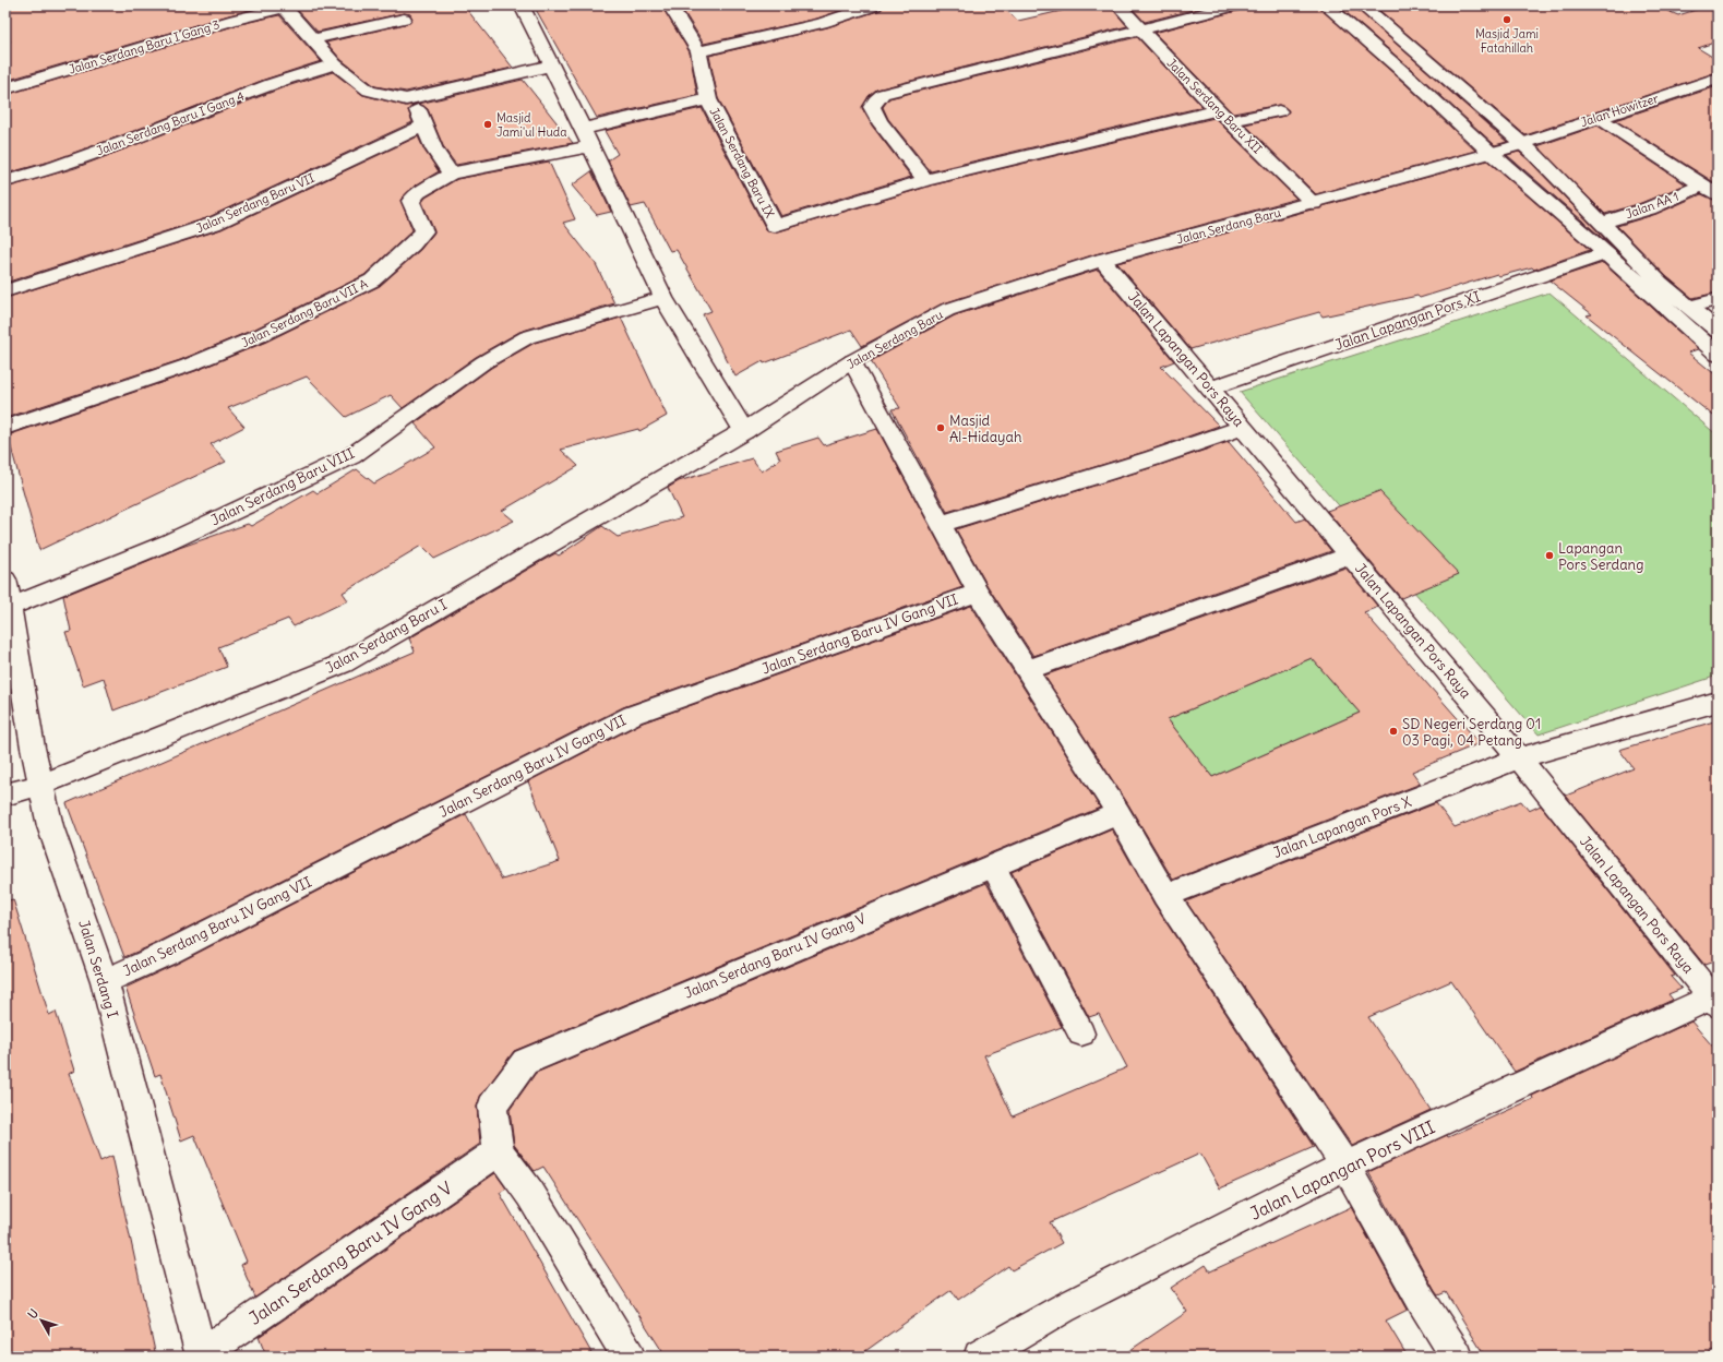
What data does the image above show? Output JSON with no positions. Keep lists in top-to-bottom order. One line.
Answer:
{"streets":{"street":["Jalan Serdang Baru I Gang 3","Jalan Serdang Baru XII","Jalan Howitzer","Jalan Serdang Baru I Gang 4","Jalan Serdang Baru IX","Jalan Serdang Baru VII","Jalan AA 1","Jalan Serdang Baru","Jalan Serdang Baru VII A","Jalan Lapangan Pors XI","Jalan Lapangan Pors Raya","Jalan Serdang Baru VIII","Jalan Serdang Baru IV Gang VII","Jalan Serdang Baru I","Jalan Lapangan Pors X","Jalan Serdang Baru IV Gang V","Jalan Serdang I","Jalan Lapangan Pors VIII"]},"crossings":[["Jalan Serdang Baru XII","Jalan Serdang Baru"],["Jalan Howitzer","Jalan Serdang Baru"],["Jalan Serdang Baru","Jalan Lapangan Pors Raya"],["Jalan Serdang Baru","Jalan Serdang Baru I"],["Jalan Lapangan Pors XI","Jalan Lapangan Pors Raya"],["Jalan Lapangan Pors Raya","Jalan Lapangan Pors X"],["Jalan Lapangan Pors Raya","Jalan Lapangan Pors VIII"],["Jalan Serdang Baru VIII","Jalan Serdang I"],["Jalan Serdang Baru IV Gang VII","Jalan Serdang I"],["Jalan Serdang Baru I","Jalan Serdang I"],["Jalan Serdang Baru IV Gang V","Jalan Serdang I"]],"places":["Masjid Jami Fatahillah","Masjid Jami'ul Huda","Masjid Al-Hidayah","Lapangan Pors Serdang","SD Negeri Serdang 01 03 Pagi, 04 Petang"],"north":"top left"}
